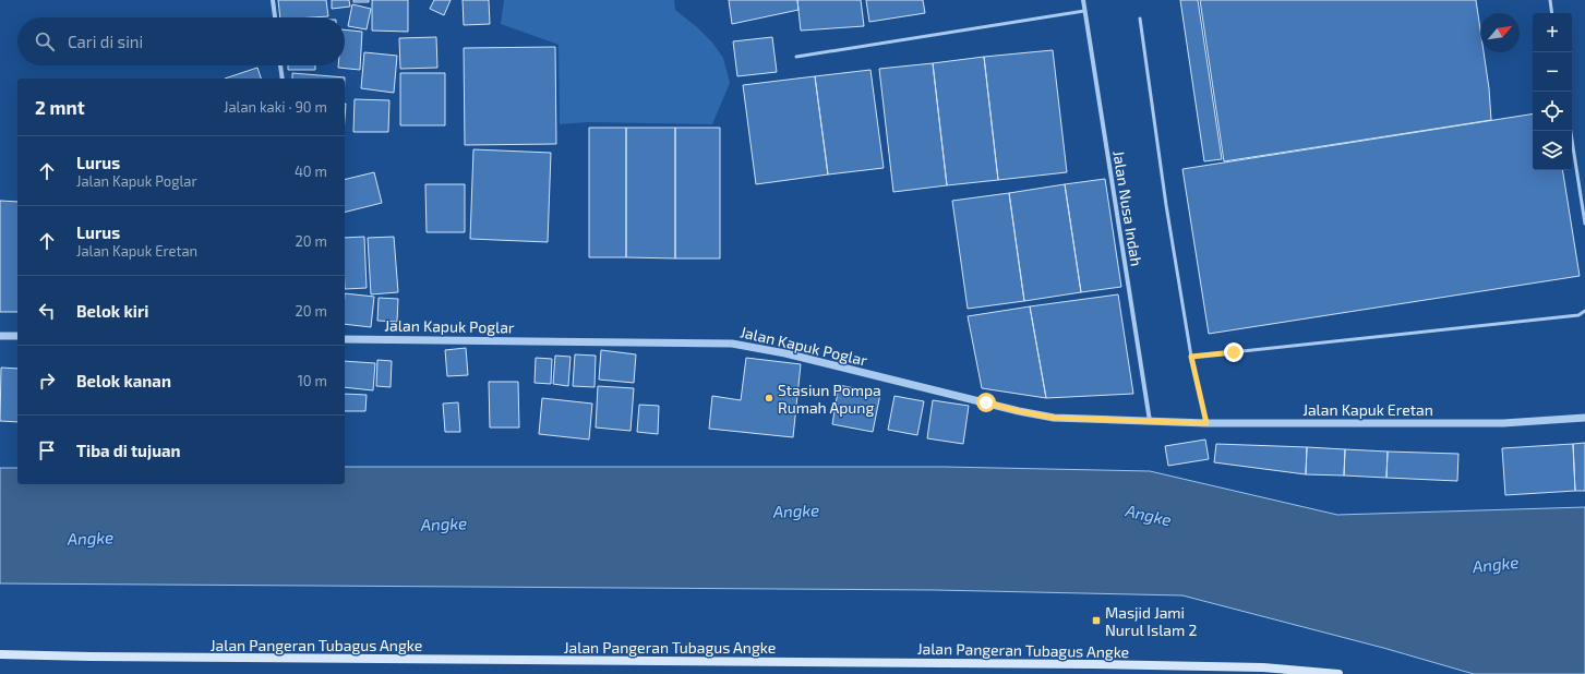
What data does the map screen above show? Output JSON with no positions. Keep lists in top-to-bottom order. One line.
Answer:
{"streets":{"main road":["Jalan Pangeran Tubagus Angke"],"street":["Jalan Nusa Indah","Jalan Kapuk Poglar","Jalan Kapuk Eretan"]},"crossings":[["Jalan Nusa Indah","Jalan Kapuk Poglar"],["Jalan Nusa Indah","Jalan Kapuk Eretan"],["Jalan Kapuk Poglar","Jalan Kapuk Eretan"]],"water":["Angke"],"places":{"other":["Stasiun Pompa Rumah Apung"],"transit":["Masjid Jami Nurul Islam 2"]},"north":"top right","page":{"map_buttons":["+","−"],"search":"Cari di sini","heading":["2 mnt","Jalan kaki · 90 m"],"list":[["Lurus","Jalan Kapuk Poglar","40 m"],["Lurus","Jalan Kapuk Eretan","20 m"],["Belok kiri","20 m"],["Belok kanan","10 m"],"Tiba di tujuan"]}}
